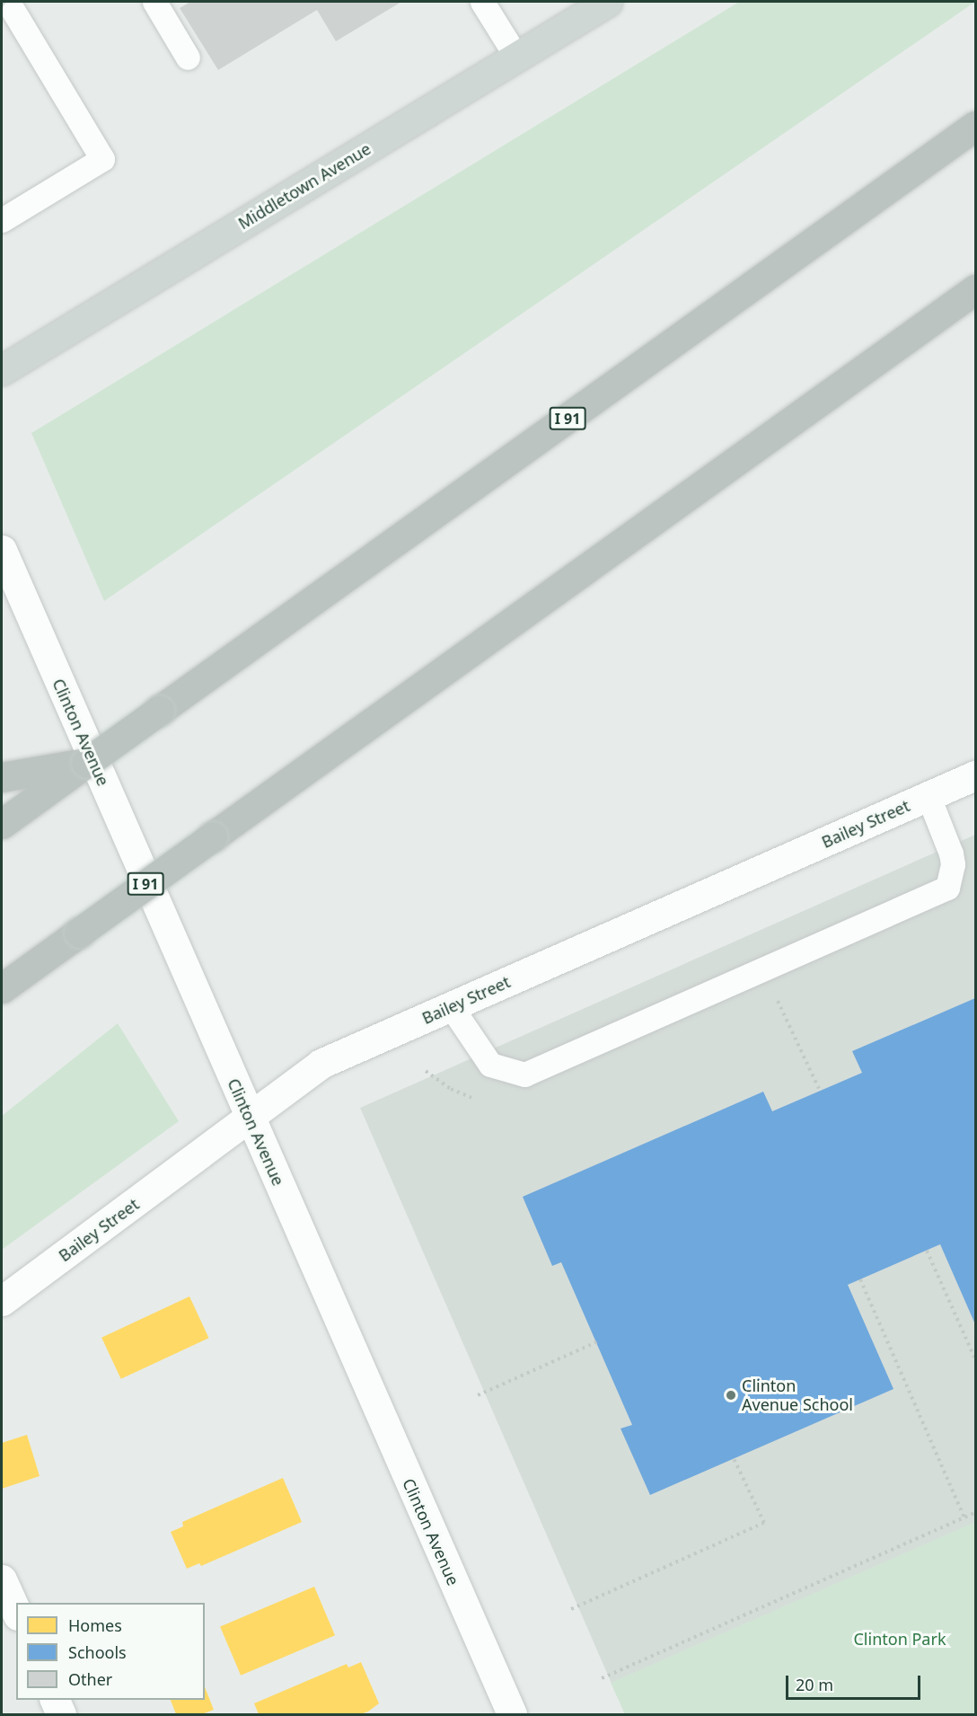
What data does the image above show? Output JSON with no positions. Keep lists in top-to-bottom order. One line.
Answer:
{"streets":{"highway":["I 91"],"main road":["Middletown Avenue"],"street":["Clinton Avenue","Bailey Street"]},"crossings":[["Clinton Avenue","Bailey Street"]],"parks":["Clinton Park"],"places":["Clinton Avenue School"],"legend":["Homes","Schools","Other"],"scale_bar":"20 m"}
